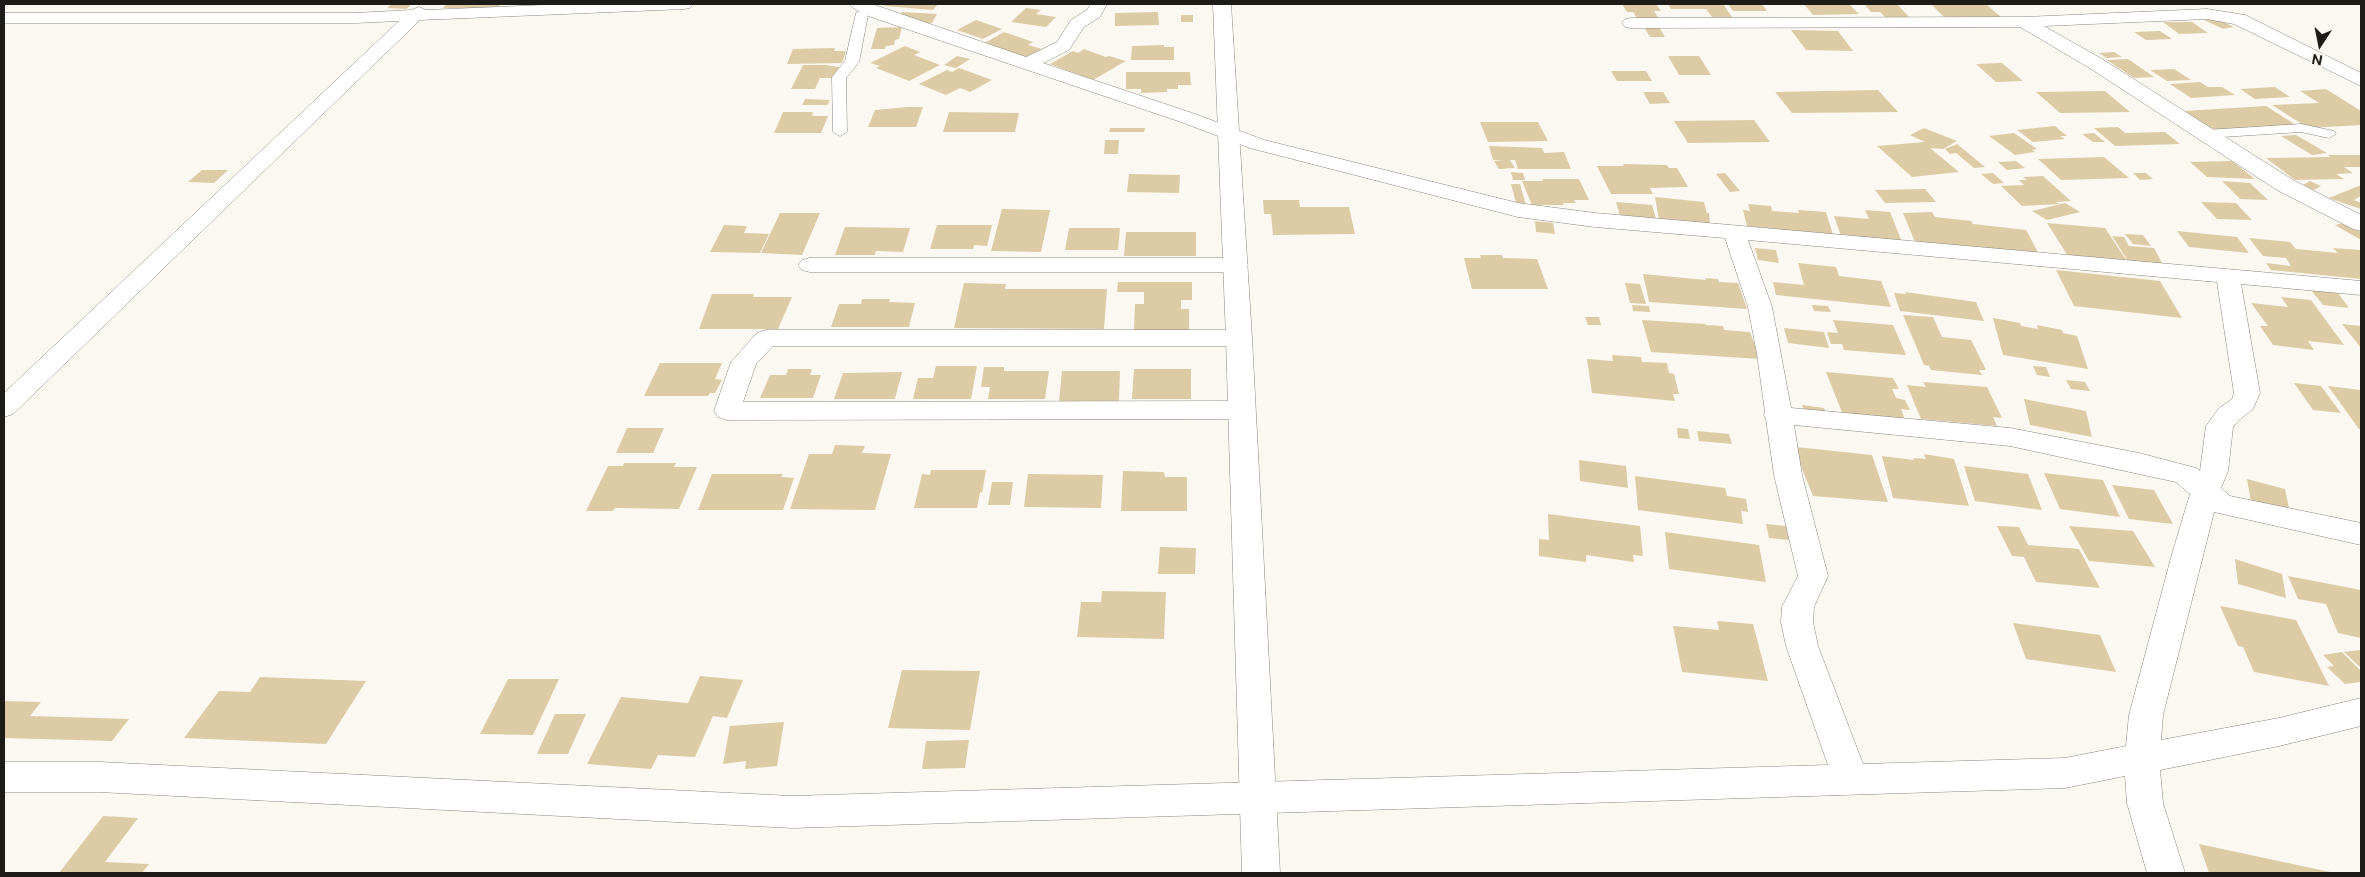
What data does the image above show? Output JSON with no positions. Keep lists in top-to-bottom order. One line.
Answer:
{"north":"bottom"}
